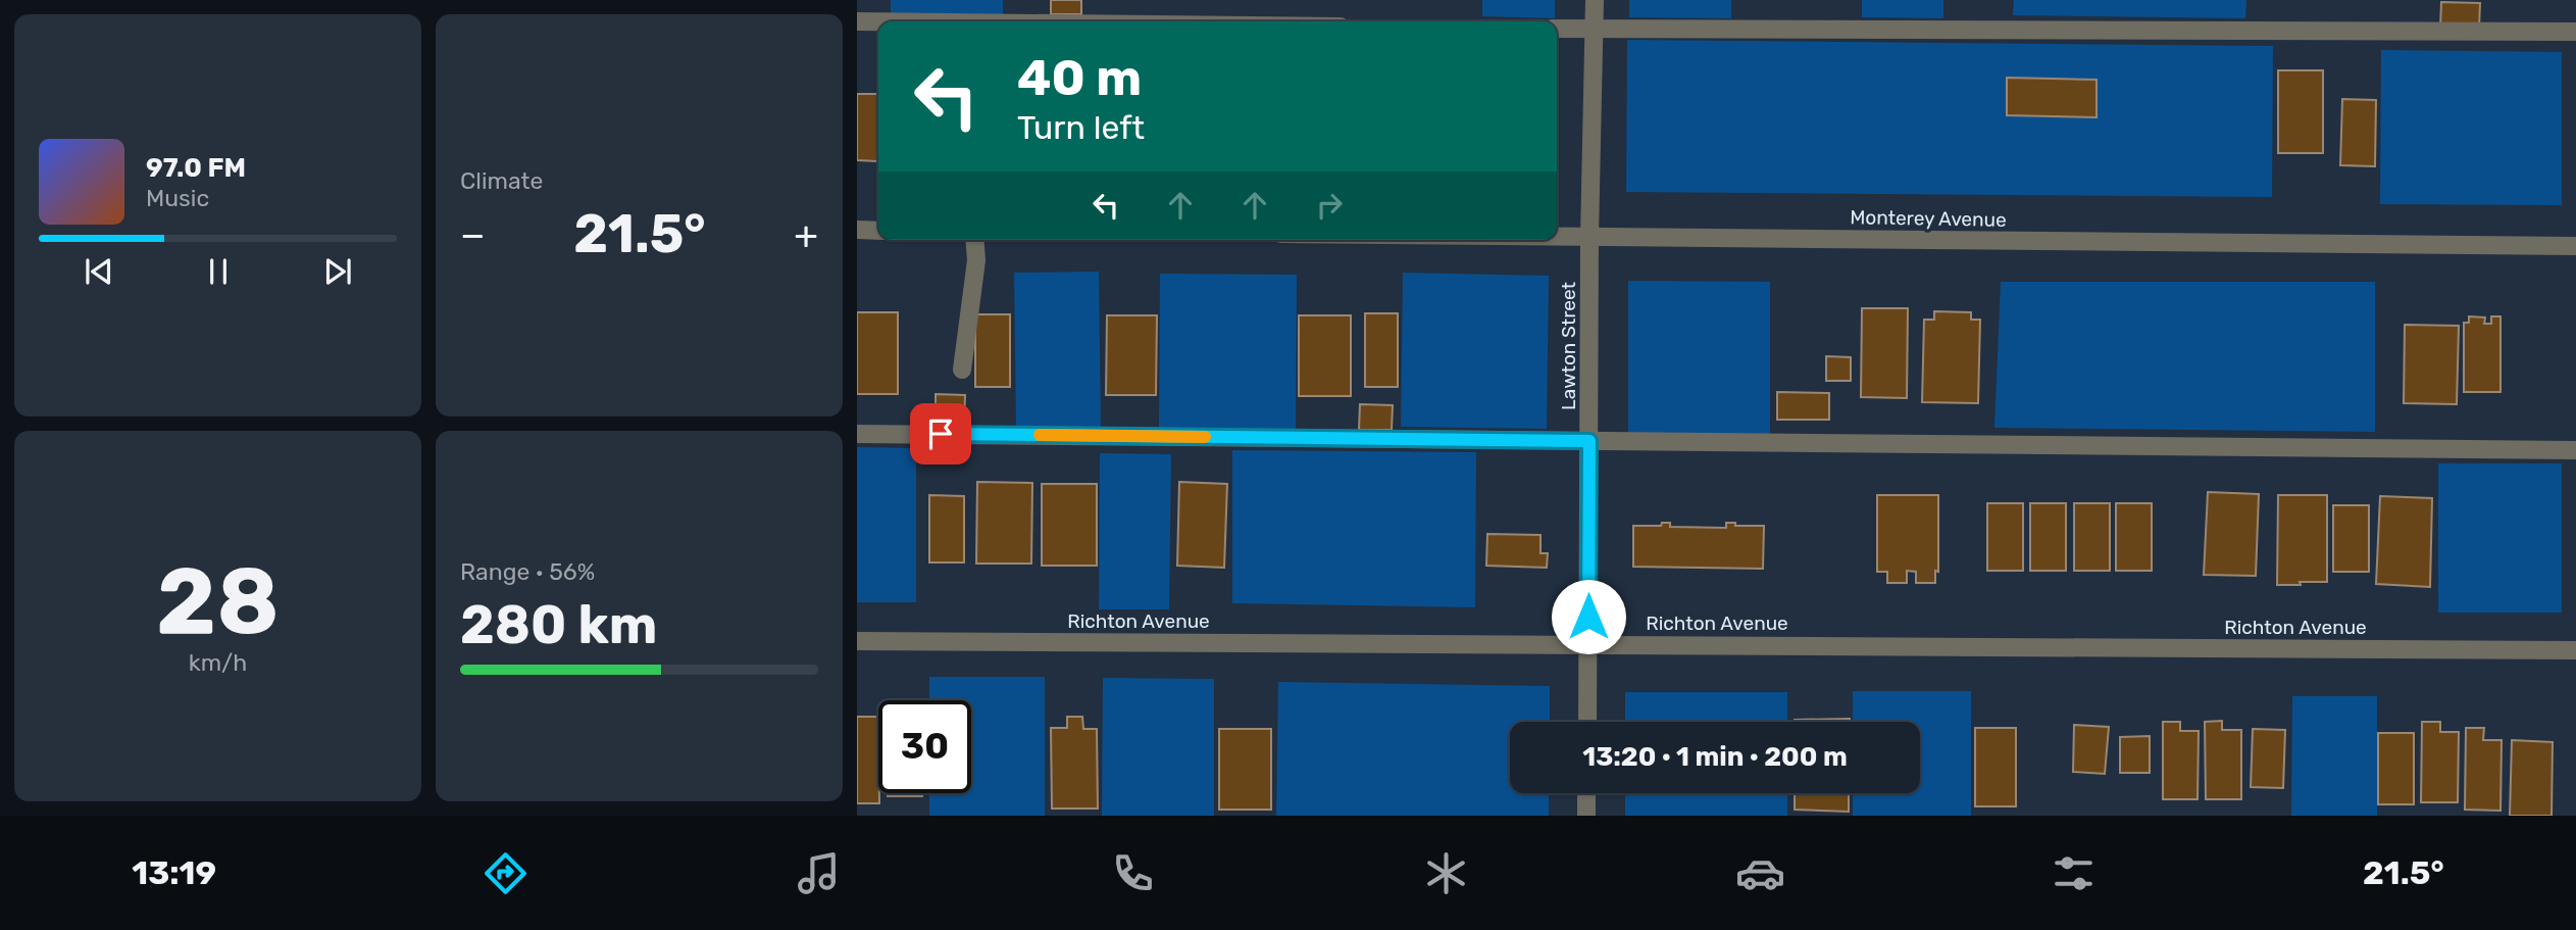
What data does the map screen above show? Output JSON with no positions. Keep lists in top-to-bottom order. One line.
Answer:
{"streets":{"street":["Monterey Avenue","Lawton Street","Richton Avenue"]},"crossings":[["Monterey Avenue","Lawton Street"],["Lawton Street","Richton Avenue"]],"page":{"tile":["Climate",["28","km/h"],["Range · 56%","280 km"]],"turn":["40 m","Turn left"],"song":["97.0 FM","Music"],"heat":["−","21.5°","+"],"limit":"30","trip":"13:20 · 1 min · 200 m","tabs":["13:19","21.5°"]}}
